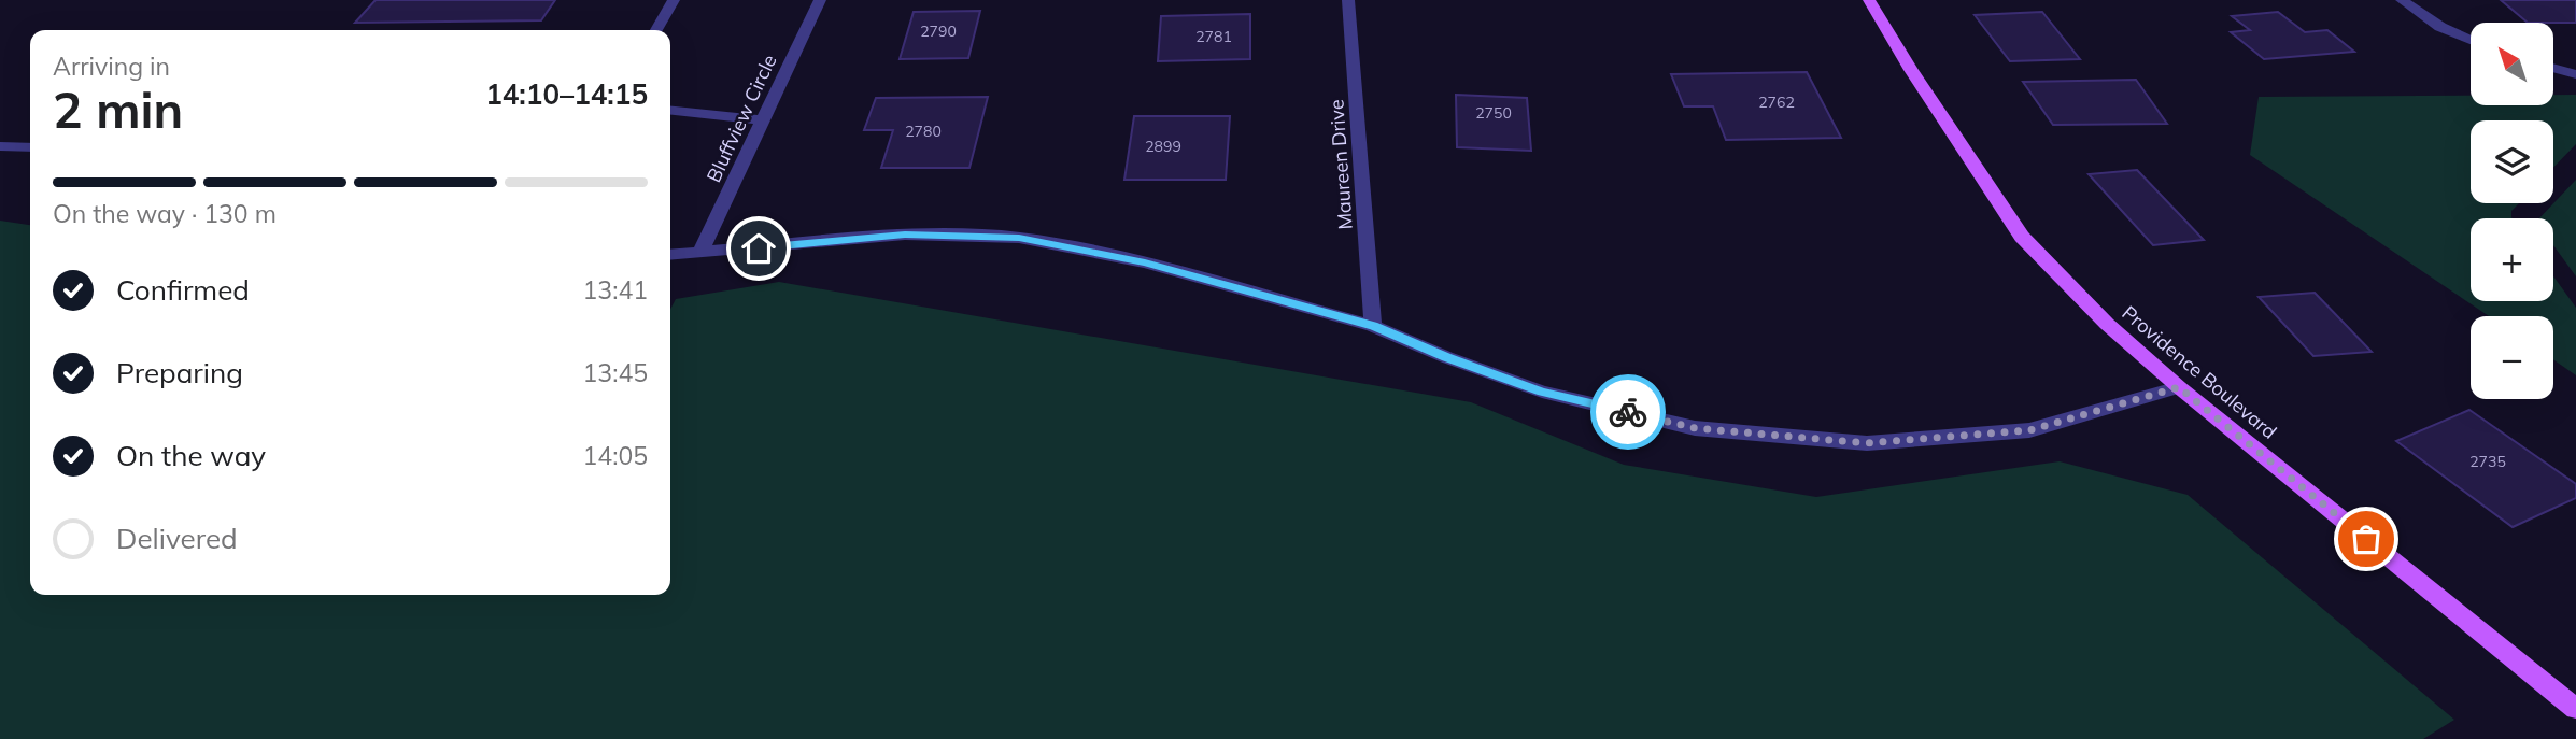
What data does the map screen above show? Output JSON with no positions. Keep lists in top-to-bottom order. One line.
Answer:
{"streets":{"main road":["Providence Boulevard"],"street":["Bluffview Circle","Maureen Drive"]},"house_numbers":["2790","2781","2762","2750","2780","2899","2735"],"north":"top left","page":{"map_buttons":["+","−"],"heading":["2 min","Arriving in","14:10–14:15"],"bar":"On the way · 130 m","list":[["Confirmed","13:41"],["Preparing","13:45"],["On the way","14:05"],"Delivered"]}}
